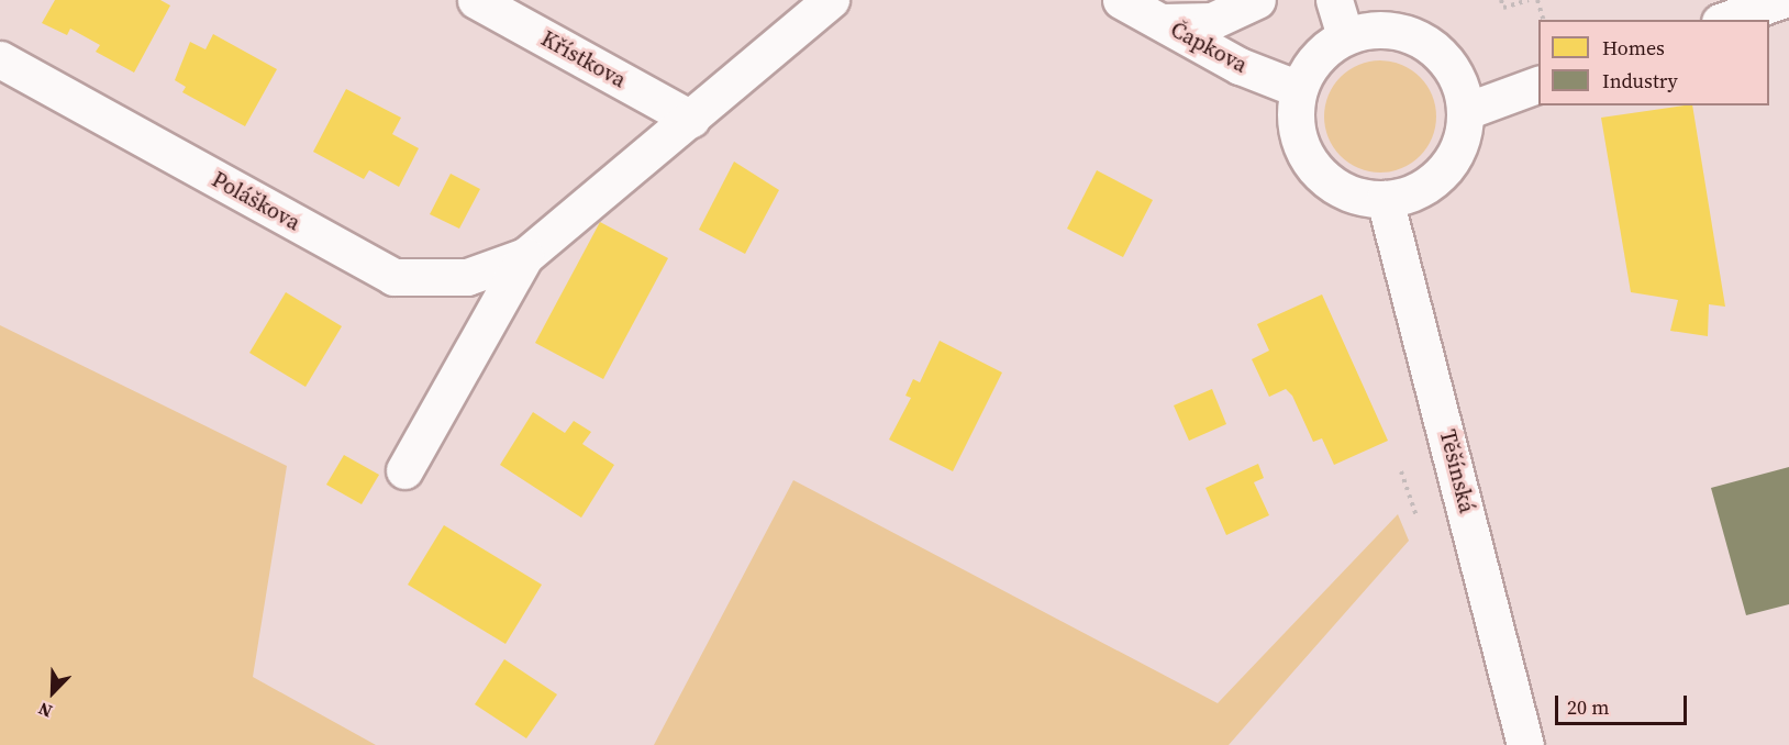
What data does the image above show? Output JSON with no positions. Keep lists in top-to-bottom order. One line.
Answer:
{"streets":{"street":["Čapkova","Křístkova","Poláškova","Těšínská"]},"crossings":[["Čapkova","Těšínská"],["Křístkova","Poláškova"]],"legend":["Homes","Industry"],"scale_bar":"20 m","north":"bottom left"}
